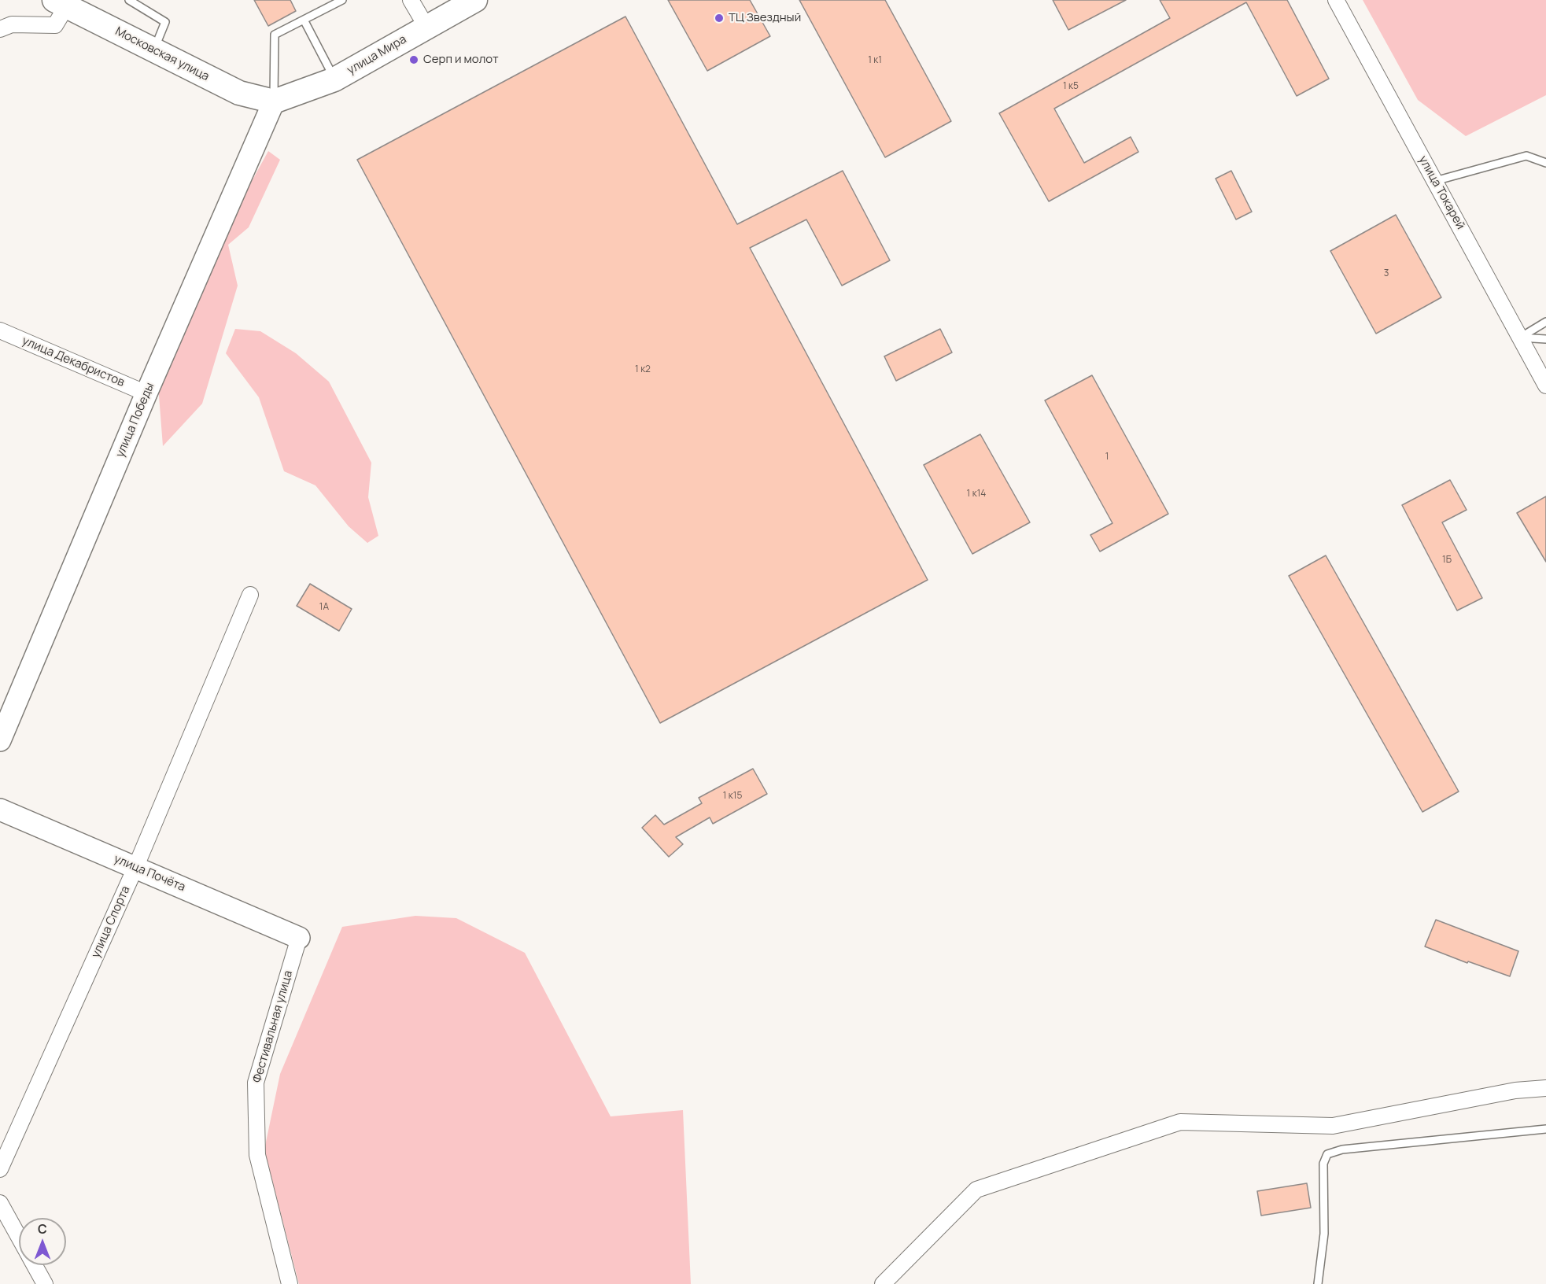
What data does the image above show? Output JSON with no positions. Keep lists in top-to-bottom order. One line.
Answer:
{"streets":{"main road":["Московская улица","улица Мира"],"street":["улица Токарей","улица Декабристов","улица Победы","улица Почёта","улица Спорта","Фестивальная улица"]},"crossings":[["Московская улица","улица Мира"],["Московская улица","улица Победы"],["улица Мира","улица Победы"],["улица Декабристов","улица Победы"],["улица Почёта","улица Спорта"],["улица Почёта","Фестивальная улица"]],"places":["ТЦ Звездный","Серп и молот"],"house_numbers":["1 к1","1 к5","3","1 к2","1","1 к14","1Б","1А","1 к15"],"north":"top"}
